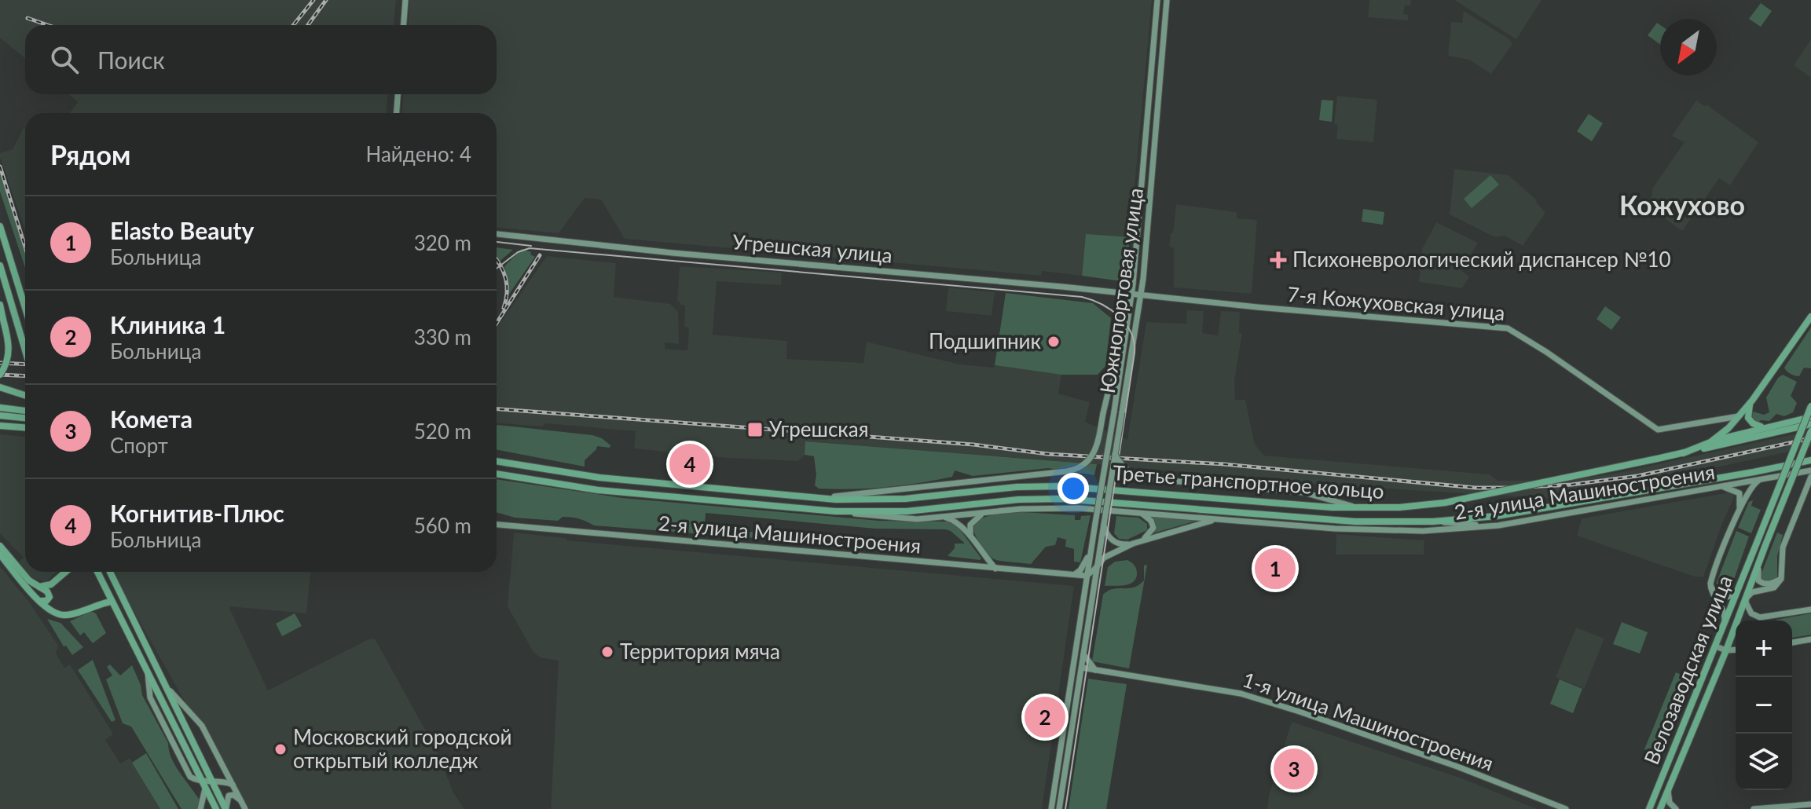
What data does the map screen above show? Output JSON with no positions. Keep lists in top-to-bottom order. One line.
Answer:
{"streets":{"main road":["Угрешская улица","Южнопортовая улица","7-я Кожуховская улица","Третье транспортное кольцо","2-я улица Машиностроения","Велозаводская улица","1-я улица Машиностроения"]},"crossings":[["Угрешская улица","Южнопортовая улица"],["Угрешская улица","7-я Кожуховская улица"],["Южнопортовая улица","7-я Кожуховская улица"],["Южнопортовая улица","2-я улица Машиностроения"],["Южнопортовая улица","1-я улица Машиностроения"],["Третье транспортное кольцо","2-я улица Машиностроения"]],"districts":["Кожухово"],"places":{"health":["Психоневрологический диспансер №10"],"other":["Подшипник","Территория мяча","Московский городской открытый колледж"],"transit":["Угрешская"]},"north":"bottom left","page":{"search":"Поиск","heading":["Рядом","Найдено: 4"],"list":[{"mark":"1","name":"Elasto Beauty","note":"Больница","value":"320 m"},{"mark":"2","name":"Клиника 1","note":"Больница","value":"330 m"},{"mark":"3","name":"Комета","note":"Спорт","value":"520 m"},{"mark":"4","name":"Когнитив-Плюс","note":"Больница","value":"560 m"}],"pins":["4","1","2","3"],"map_buttons":["+","−"]}}
